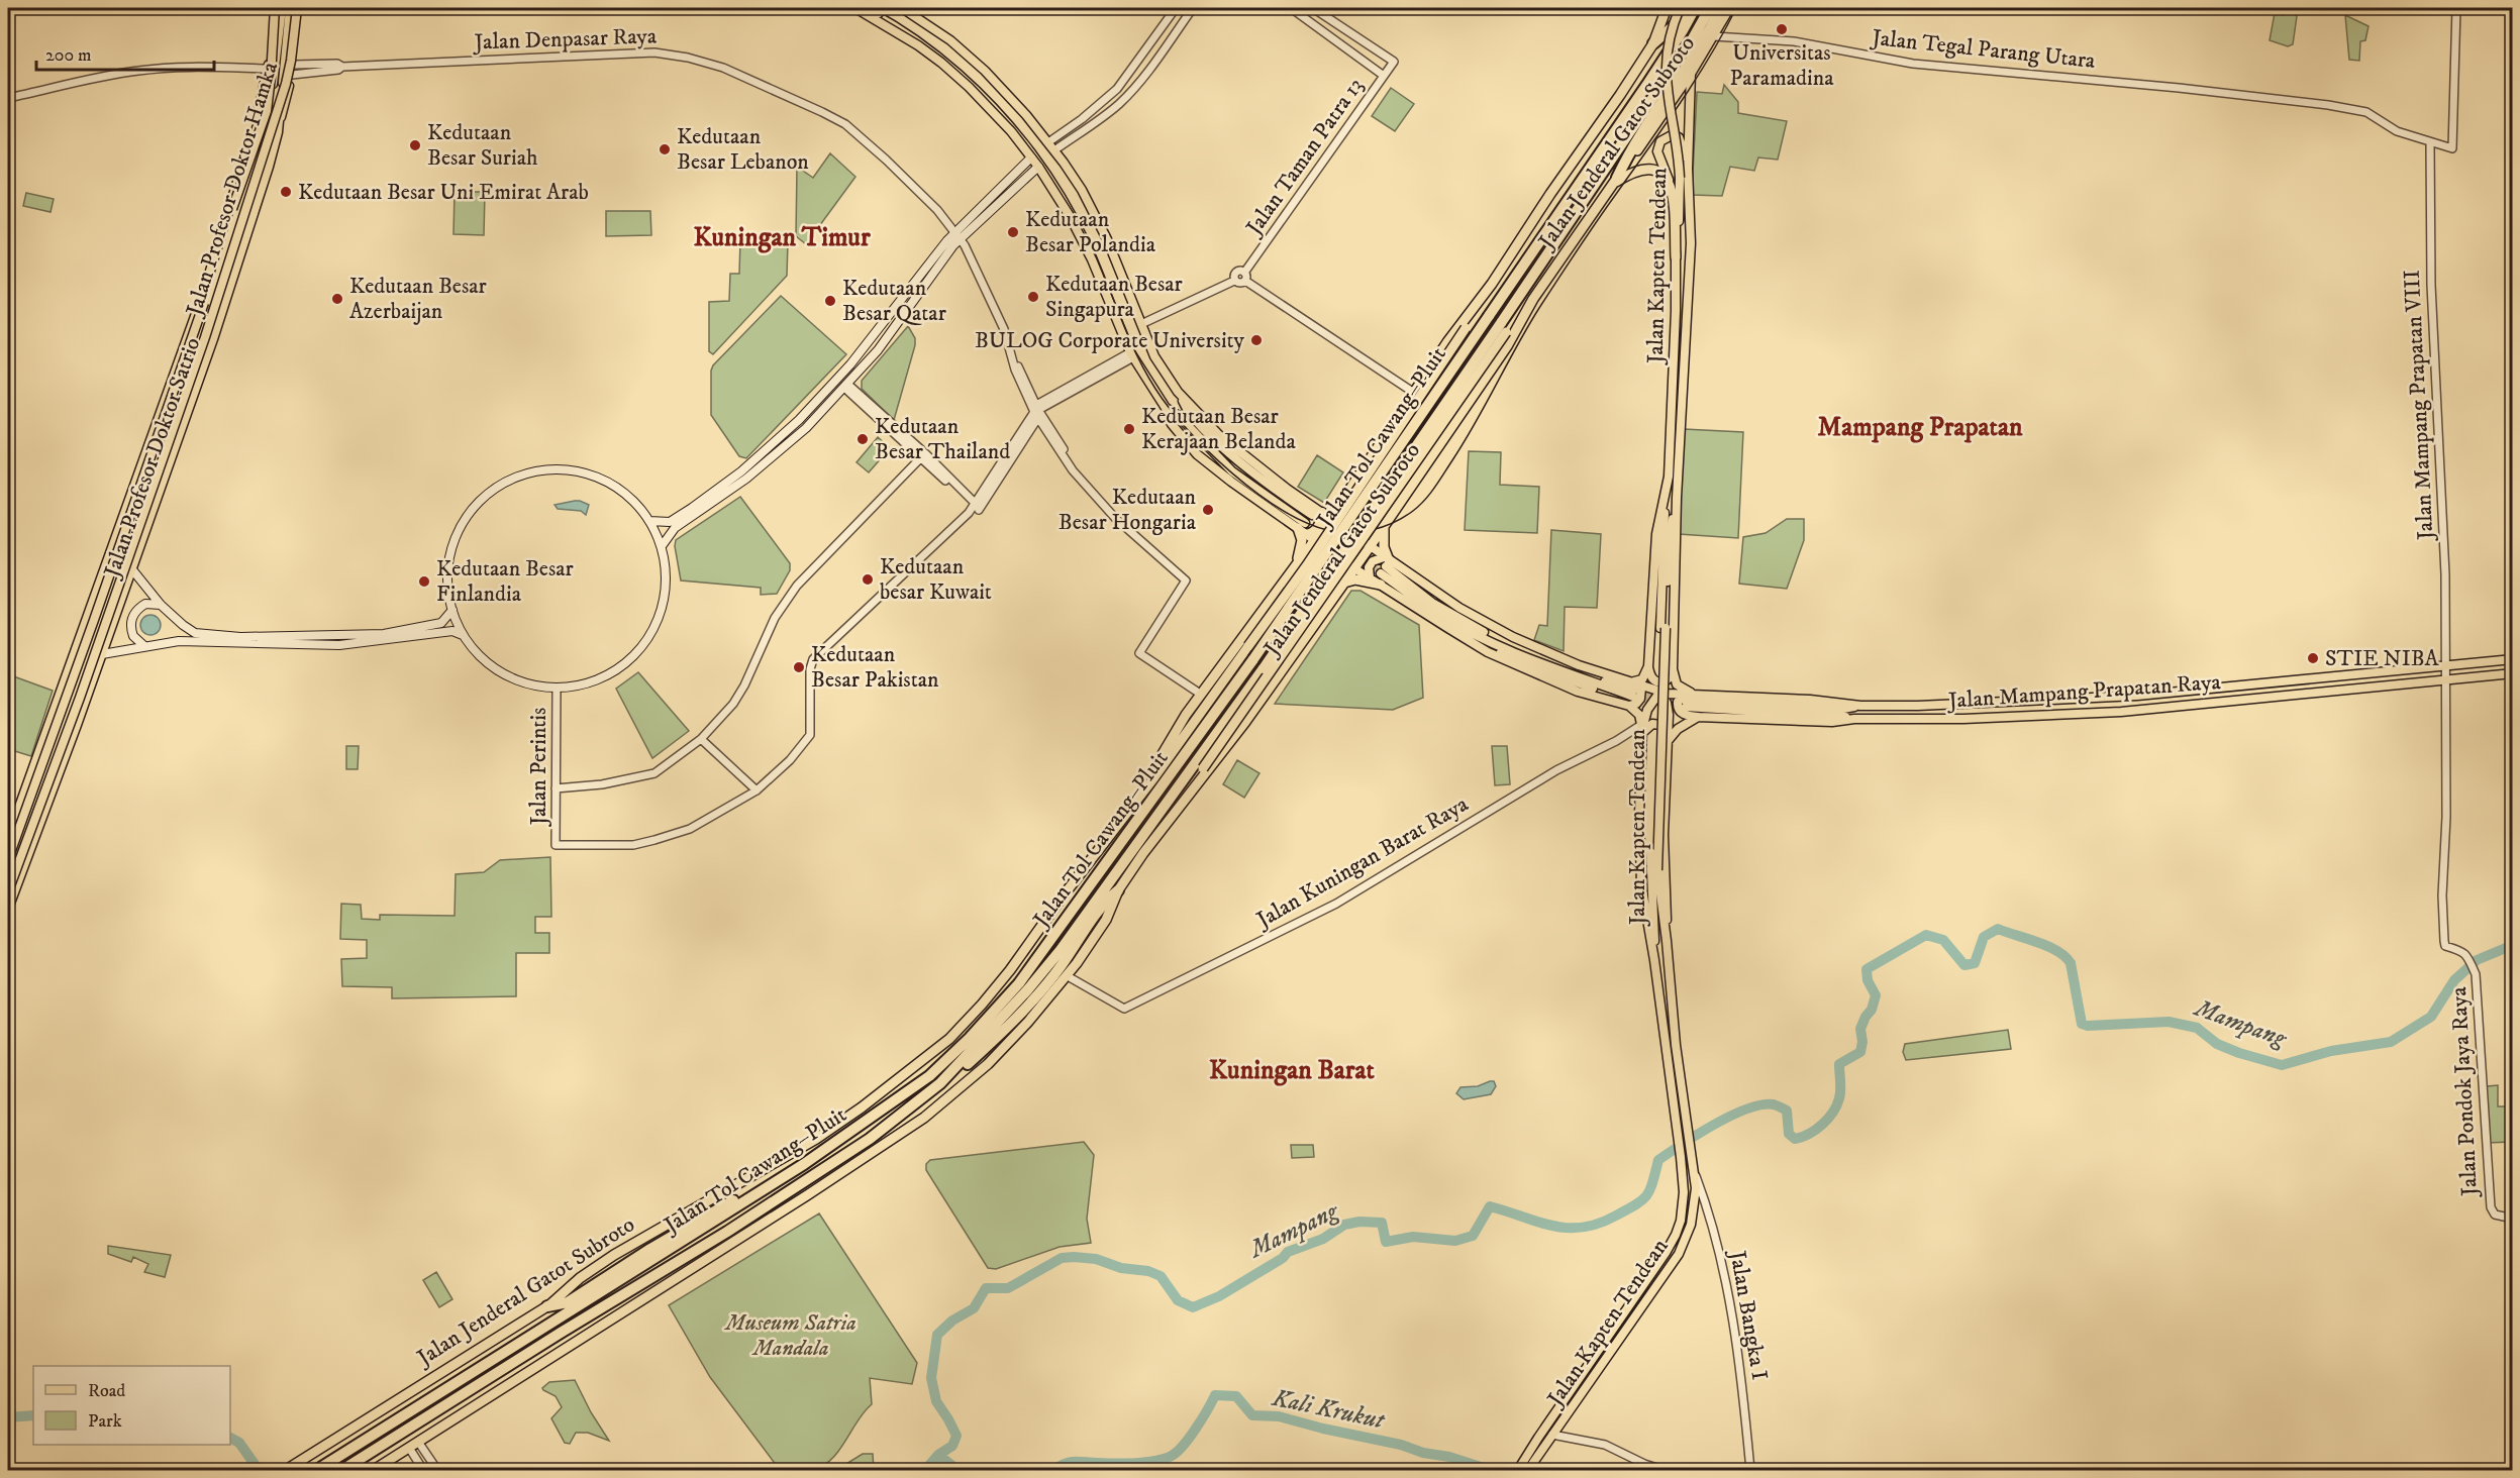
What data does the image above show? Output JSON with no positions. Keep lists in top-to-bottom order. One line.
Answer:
{"streets":{"highway":["Jalan Jenderal Gatot Subroto","Jalan Tol Cawang–Pluit"],"main road":["Jalan Profesor Doktor Hamka","Jalan Kapten Tendean","Jalan Profesor Doktor Satrio","Jalan Mampang Prapatan Raya"],"street":["Jalan Denpasar Raya","Jalan Tegal Parang Utara","Jalan Taman Patra 13","Jalan Mampang Prapatan VIII","Jalan Perintis","Jalan Kuningan Barat Raya","Jalan Pondok Jaya Raya","Jalan Bangka I"]},"crossings":[["Jalan Denpasar Raya","Jalan Jenderal Gatot Subroto"],["Jalan Tegal Parang Utara","Jalan Jenderal Gatot Subroto"],["Jalan Tegal Parang Utara","Jalan Mampang Prapatan VIII"],["Jalan Jenderal Gatot Subroto","Jalan Kapten Tendean"],["Jalan Jenderal Gatot Subroto","Jalan Tol Cawang–Pluit"],["Jalan Jenderal Gatot Subroto","Jalan Kuningan Barat Raya"],["Jalan Kapten Tendean","Jalan Mampang Prapatan Raya"],["Jalan Kapten Tendean","Jalan Kuningan Barat Raya"],["Jalan Kapten Tendean","Jalan Bangka I"],["Jalan Mampang Prapatan VIII","Jalan Mampang Prapatan Raya"],["Jalan Mampang Prapatan VIII","Jalan Pondok Jaya Raya"]],"districts":["Kuningan Timur","Mampang Prapatan","Kuningan Barat"],"water":["Mampang","Kali Krukut"],"parks":["Museum Satria Mandala"],"places":["Universitas Paramadina","Kedutaan Besar Suriah","Kedutaan Besar Lebanon","Kedutaan Besar Uni Emirat Arab","Kedutaan Besar Polandia","Kedutaan Besar Singapura","Kedutaan Besar Azerbaijan","Kedutaan Besar Qatar","BULOG Corporate University","Kedutaan Besar Kerajaan Belanda","Kedutaan Besar Thailand","Kedutaan Besar Hongaria","Kedutaan besar Kuwait","Kedutaan Besar Finlandia","STIE NIBA","Kedutaan Besar Pakistan"],"legend":["Road","Park"],"scale_bar":"200 m"}
